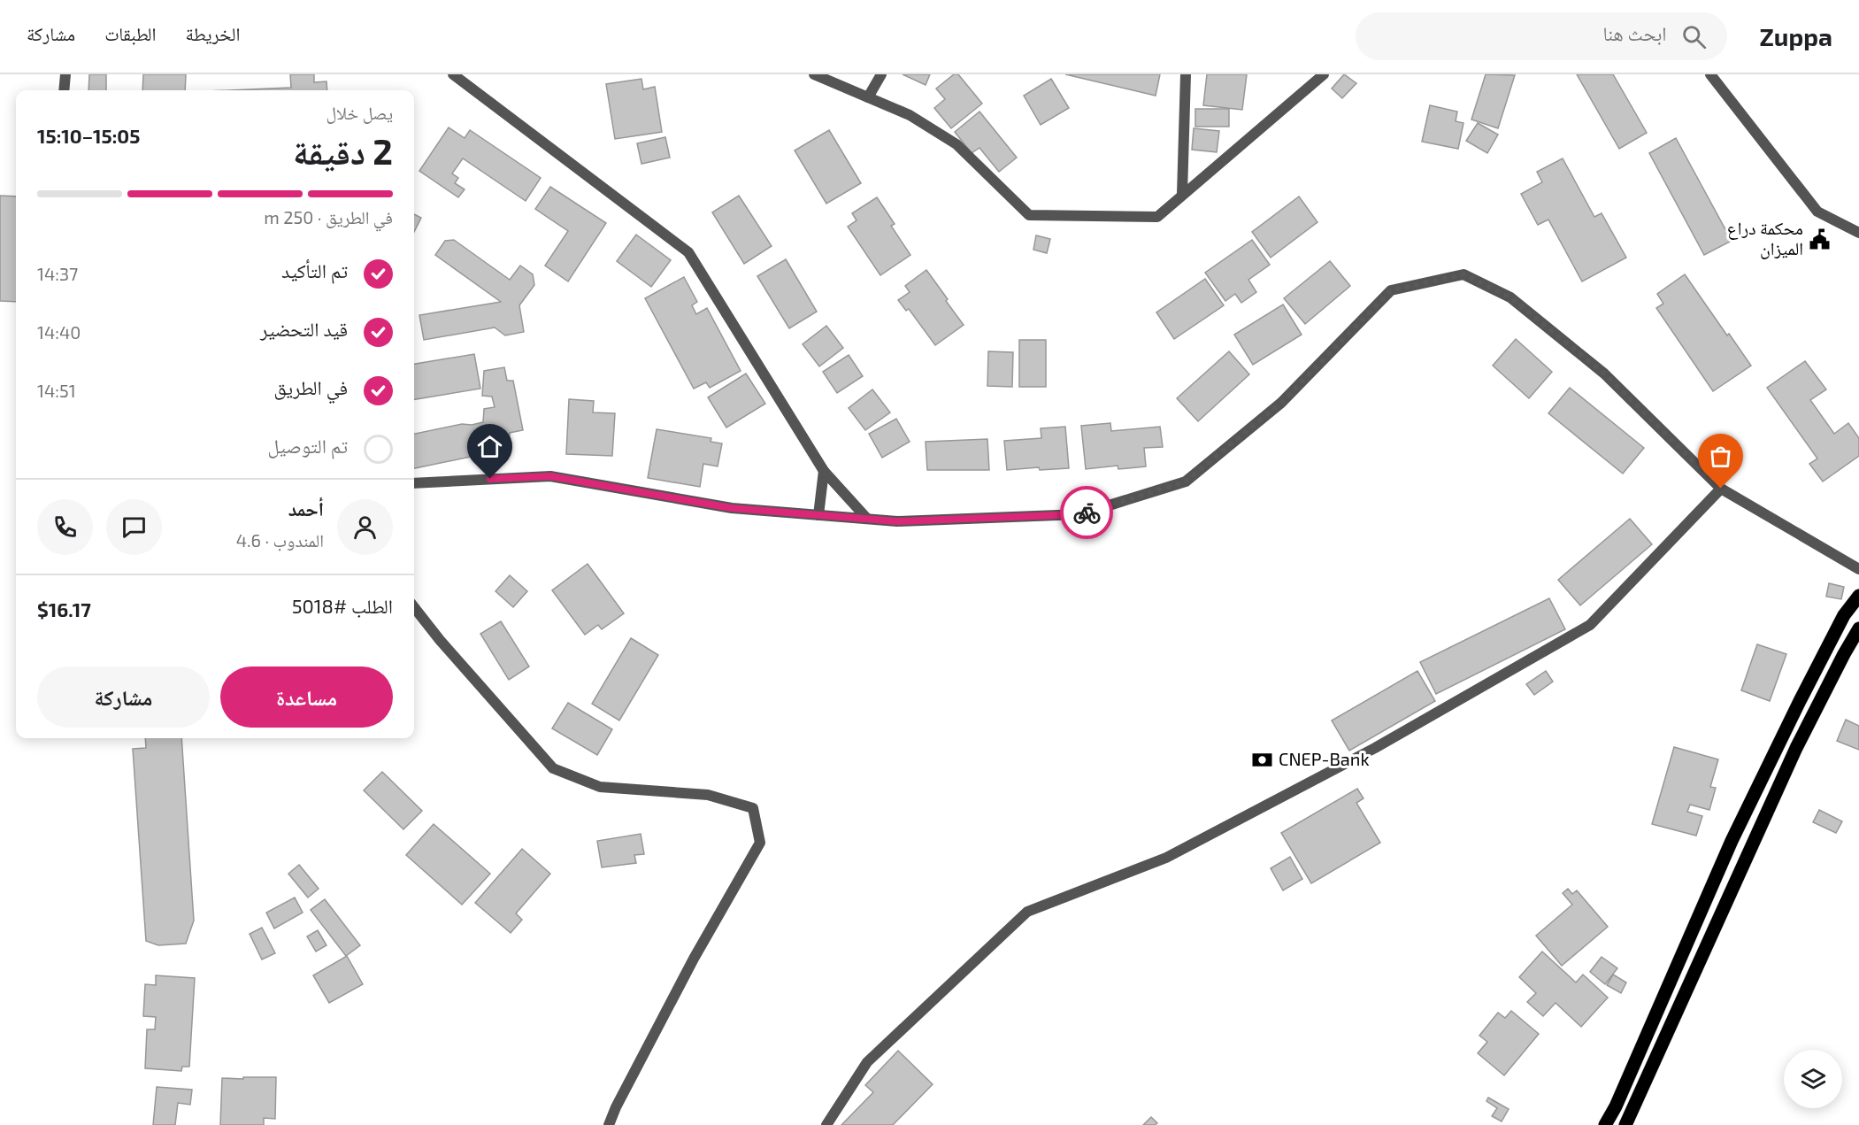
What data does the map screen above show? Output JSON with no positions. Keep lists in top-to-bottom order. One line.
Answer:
{"places":{"public building":["محكمة دراع الميزان"],"bank":["CNEP-Bank"]},"page":{"header":"Zuppa","search":"ابحث هنا","nav":["الخريطة","الطبقات","مشاركة"],"heading":["2 دقيقة","يصل خلال","15:05–15:10"],"panel":["أحمد","المندوب · 4.6","الطلب #5018","$16.17"],"bar":"في الطريق · 250 m","list":[["تم التأكيد","14:37"],["قيد التحضير","14:40"],["في الطريق","14:51"],"تم التوصيل"],"buttons":["مساعدة","مشاركة"]}}
